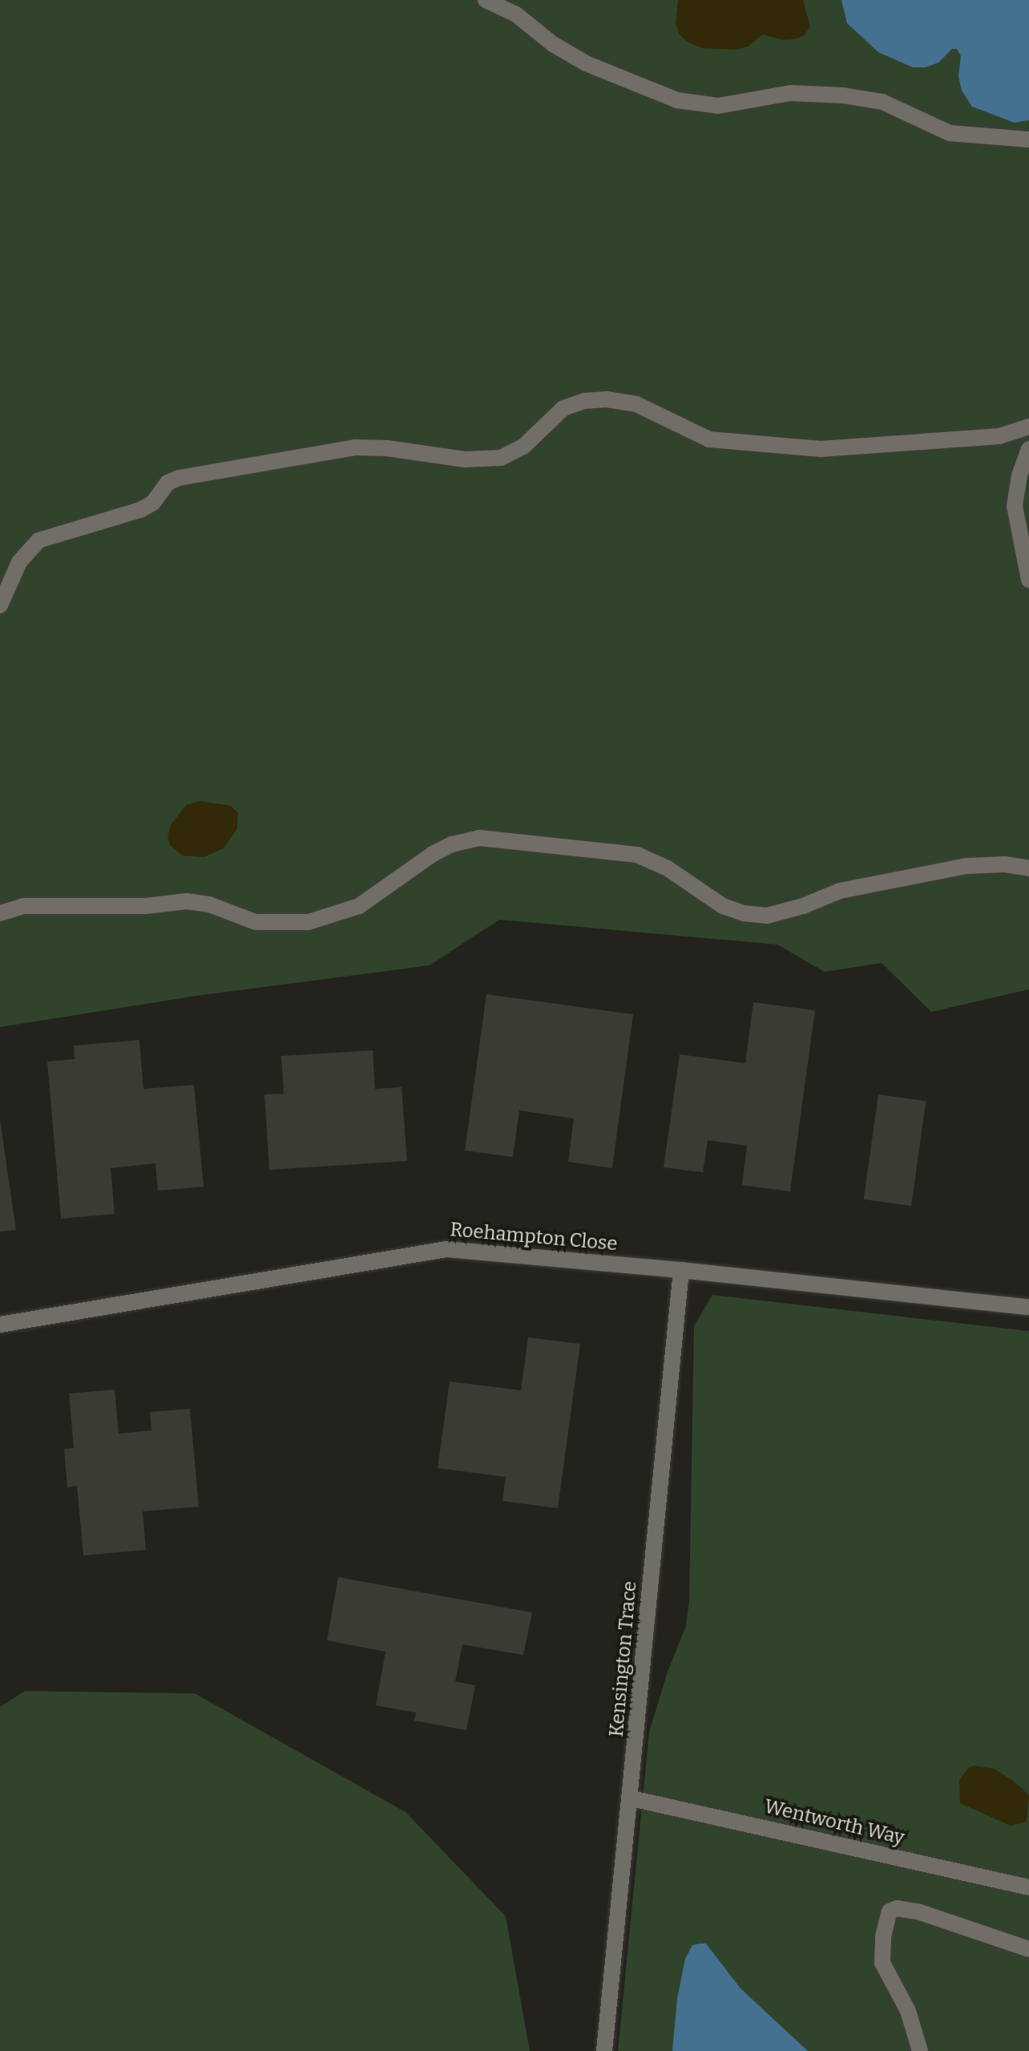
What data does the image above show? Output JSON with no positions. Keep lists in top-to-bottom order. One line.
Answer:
{"streets":{"street":["Roehampton Close","Kensington Trace","Wentworth Way"]},"crossings":[["Roehampton Close","Kensington Trace"],["Kensington Trace","Wentworth Way"]]}
